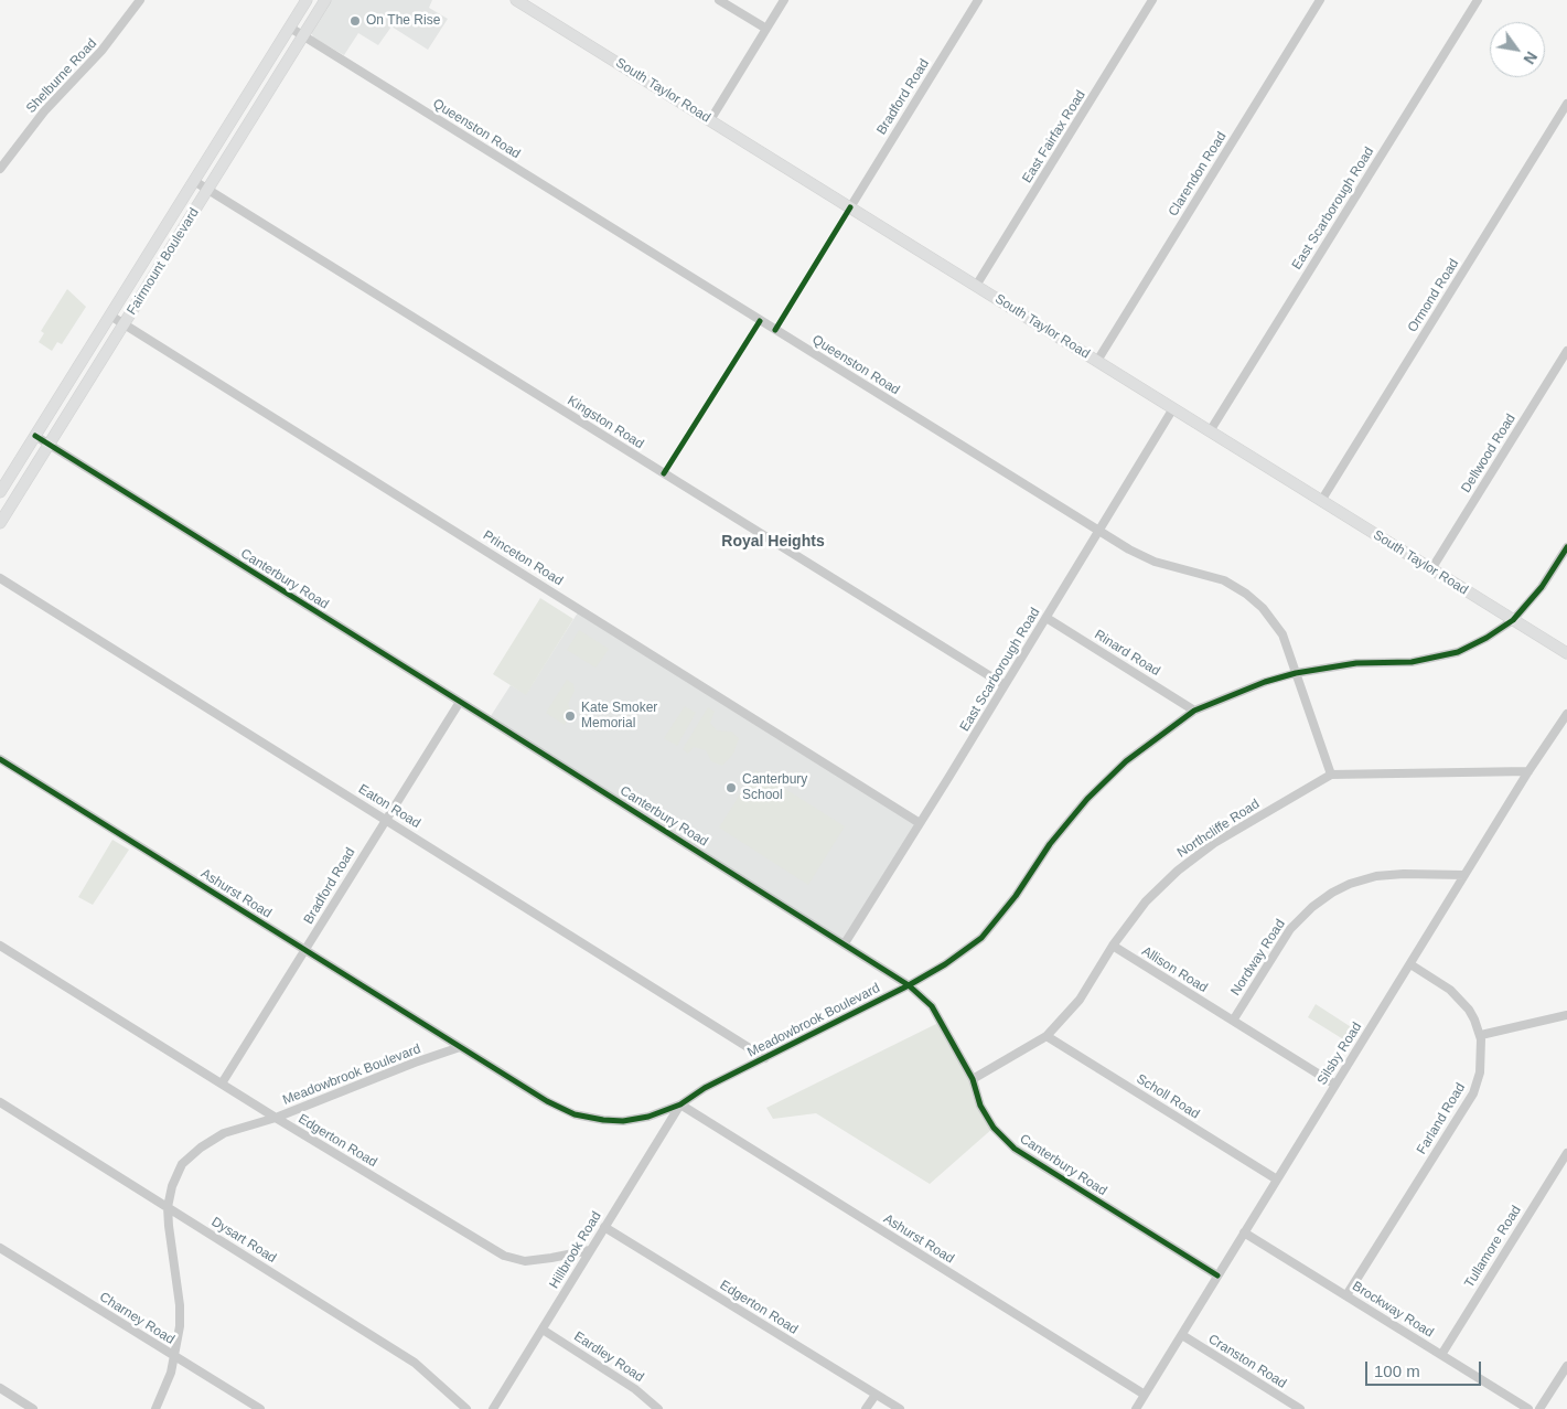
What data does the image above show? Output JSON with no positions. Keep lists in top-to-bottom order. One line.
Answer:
{"streets":{"main road":["South Taylor Road","Fairmount Boulevard"],"street":["Shelburne Road","Bradford Road","Queenston Road","East Fairfax Road","Clarendon Road","East Scarborough Road","Ormond Road","Kingston Road","Dellwood Road","Princeton Road","Canterbury Road","Rinard Road","Eaton Road","Northcliffe Road","Ashurst Road","Nordway Road","Allison Road","Meadowbrook Boulevard","Silsby Road","Scholl Road","Farland Road","Edgerton Road","Dysart Road","Tullamore Road","Hillbrook Road","Brockway Road","Charney Road","Eardley Road","Cranston Road"]},"crossings":[["South Taylor Road","Bradford Road"],["South Taylor Road","East Fairfax Road"],["South Taylor Road","Clarendon Road"],["South Taylor Road","East Scarborough Road"],["South Taylor Road","Ormond Road"],["South Taylor Road","Dellwood Road"],["South Taylor Road","Meadowbrook Boulevard"],["Bradford Road","Canterbury Road"],["Bradford Road","Eaton Road"],["Bradford Road","Ashurst Road"],["Bradford Road","Edgerton Road"],["Queenston Road","East Scarborough Road"],["Queenston Road","Fairmount Boulevard"],["Queenston Road","Northcliffe Road"],["Queenston Road","Meadowbrook Boulevard"],["East Scarborough Road","Kingston Road"],["East Scarborough Road","Princeton Road"],["East Scarborough Road","Canterbury Road"],["East Scarborough Road","Rinard Road"],["Fairmount Boulevard","Kingston Road"],["Fairmount Boulevard","Princeton Road"],["Fairmount Boulevard","Canterbury Road"],["Canterbury Road","Northcliffe Road"],["Canterbury Road","Meadowbrook Boulevard"],["Canterbury Road","Silsby Road"],["Rinard Road","Meadowbrook Boulevard"],["Eaton Road","Meadowbrook Boulevard"],["Northcliffe Road","Allison Road"],["Northcliffe Road","Silsby Road"],["Northcliffe Road","Scholl Road"],["Ashurst Road","Meadowbrook Boulevard"],["Ashurst Road","Silsby Road"],["Ashurst Road","Hillbrook Road"],["Nordway Road","Allison Road"],["Nordway Road","Silsby Road"],["Allison Road","Silsby Road"],["Meadowbrook Boulevard","Edgerton Road"],["Meadowbrook Boulevard","Dysart Road"],["Meadowbrook Boulevard","Hillbrook Road"],["Meadowbrook Boulevard","Charney Road"],["Silsby Road","Scholl Road"],["Silsby Road","Farland Road"],["Silsby Road","Brockway Road"],["Silsby Road","Cranston Road"],["Farland Road","Brockway Road"],["Edgerton Road","Hillbrook Road"],["Tullamore Road","Brockway Road"],["Hillbrook Road","Eardley Road"]],"districts":["Royal Heights"],"places":["On The Rise","Kate Smoker Memorial","Canterbury School"],"scale_bar":"100 m","north":"bottom right"}
